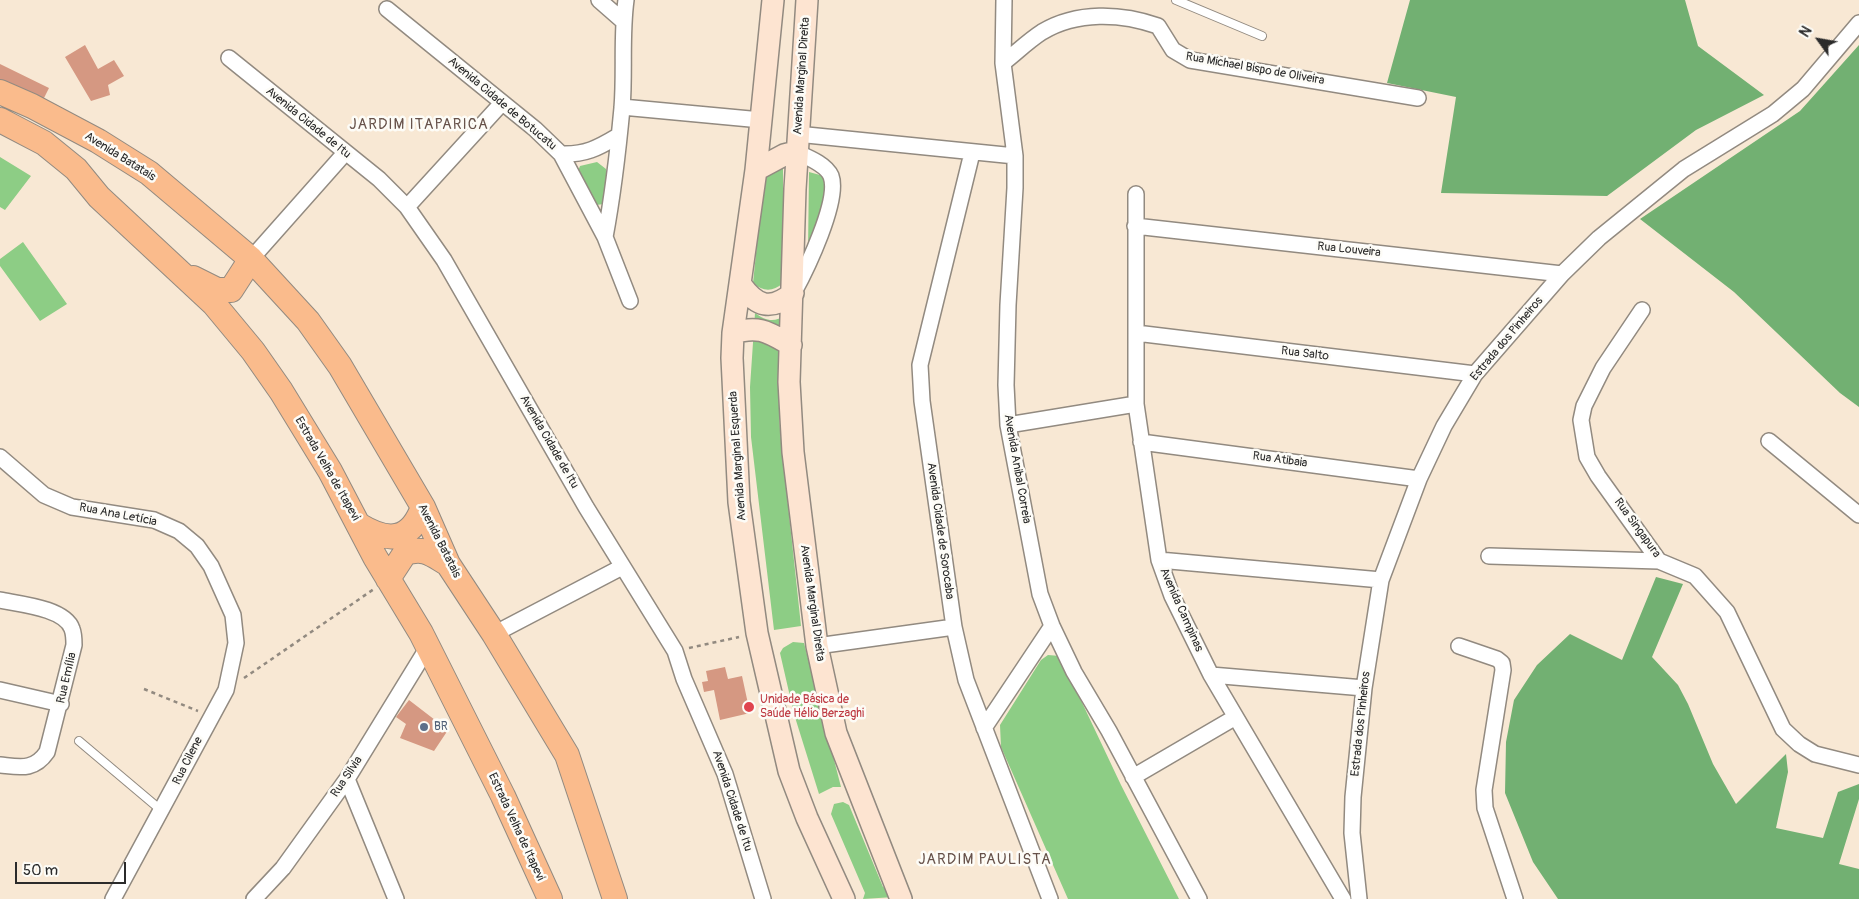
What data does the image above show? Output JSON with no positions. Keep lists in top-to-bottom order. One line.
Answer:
{"streets":{"main road":["Avenida Marginal Direita","Avenida Batatais","Avenida Marginal Esquerda","Estrada Velha de Itapevi"],"street":["Rua Michael Bispo de Oliveira","Avenida Cidade de Botucatu","Avenida Cidade de Itu","Rua Louveira","Estrada dos Pinheiros","Rua Salto","Rua Atibaia","Avenida Anibal Correia","Rua Ana Letícia","Rua Singapura","Avenida Cidade de Sorocaba","Avenida Campinas","Rua Emília","Rua Cilene","Rua Silvia"]},"crossings":[["Rua Michael Bispo de Oliveira","Avenida Anibal Correia"],["Rua Louveira","Estrada dos Pinheiros"],["Rua Louveira","Avenida Campinas"],["Estrada dos Pinheiros","Rua Salto"],["Estrada dos Pinheiros","Rua Atibaia"],["Rua Salto","Avenida Campinas"],["Rua Atibaia","Avenida Campinas"],["Estrada Velha de Itapevi","Rua Silvia"],["Rua Ana Letícia","Rua Cilene"]],"districts":["JARDIM ITAPARICA","JARDIM PAULISTA"],"places":["Unidade Básica de Saúde Hélio Berzaghi","BR"],"scale_bar":"50 m","north":"top left"}
